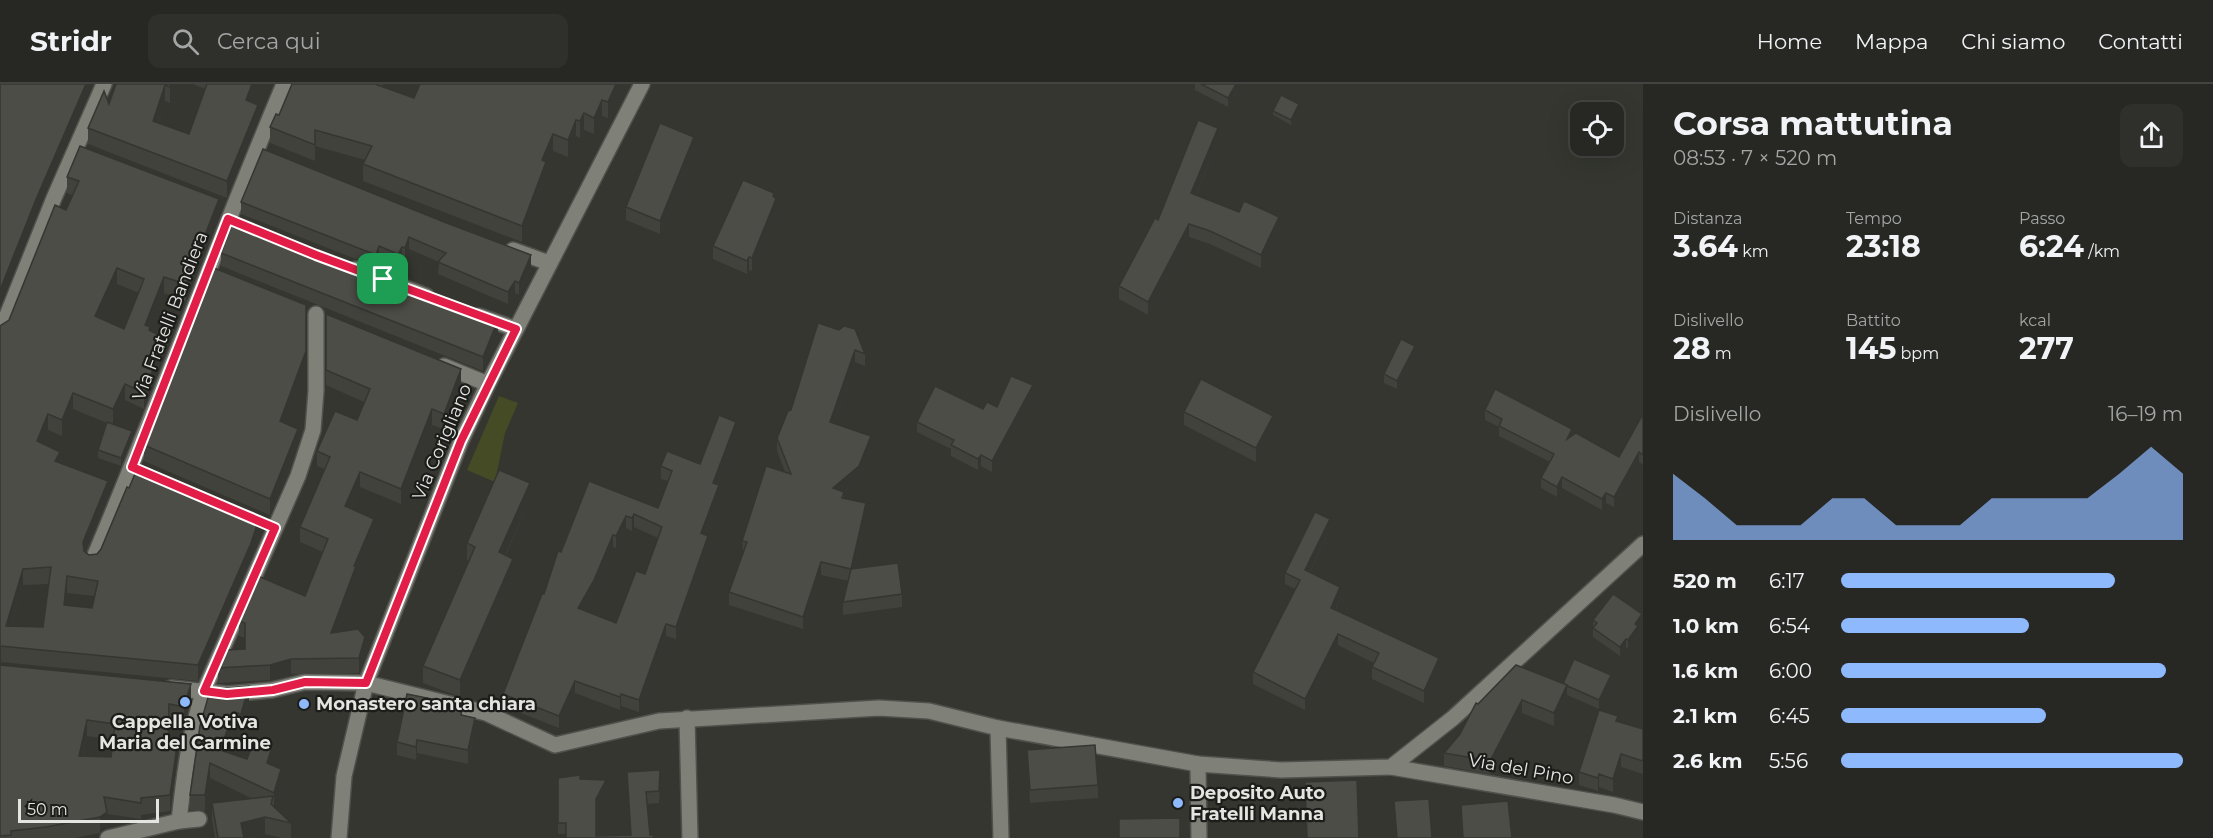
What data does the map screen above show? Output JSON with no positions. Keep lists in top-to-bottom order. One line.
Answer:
{"streets":{"street":["Via Fratelli Bandiera","Via Corigliano","Via del Pino"]},"crossings":[["Via Corigliano","Via del Pino"]],"places":["Cappella Votiva Maria del Carmine","Monastero santa chiara","Deposito Auto Fratelli Manna"],"scale_bar":"50 m","page":{"header":"Stridr","search":"Cerca qui","nav":["Home","Mappa","Chi siamo","Contatti"],"heading":["Corsa mattutina","08:53 · 7 × 520 m"],"stats":[["Distanza","3.64 km"],["Tempo","23:18"],["Passo","6:24 /km"],["Dislivello","28 m"],["Battito","145 bpm"],["kcal","277"]],"chart":["Dislivello","16–19 m"],"list":[{"name":"520 m","note":"6:17"},{"name":"1.0 km","note":"6:54"},{"name":"1.6 km","note":"6:00"},{"name":"2.1 km","note":"6:45"},{"name":"2.6 km","note":"5:56"}],"scale":"50 m"}}
